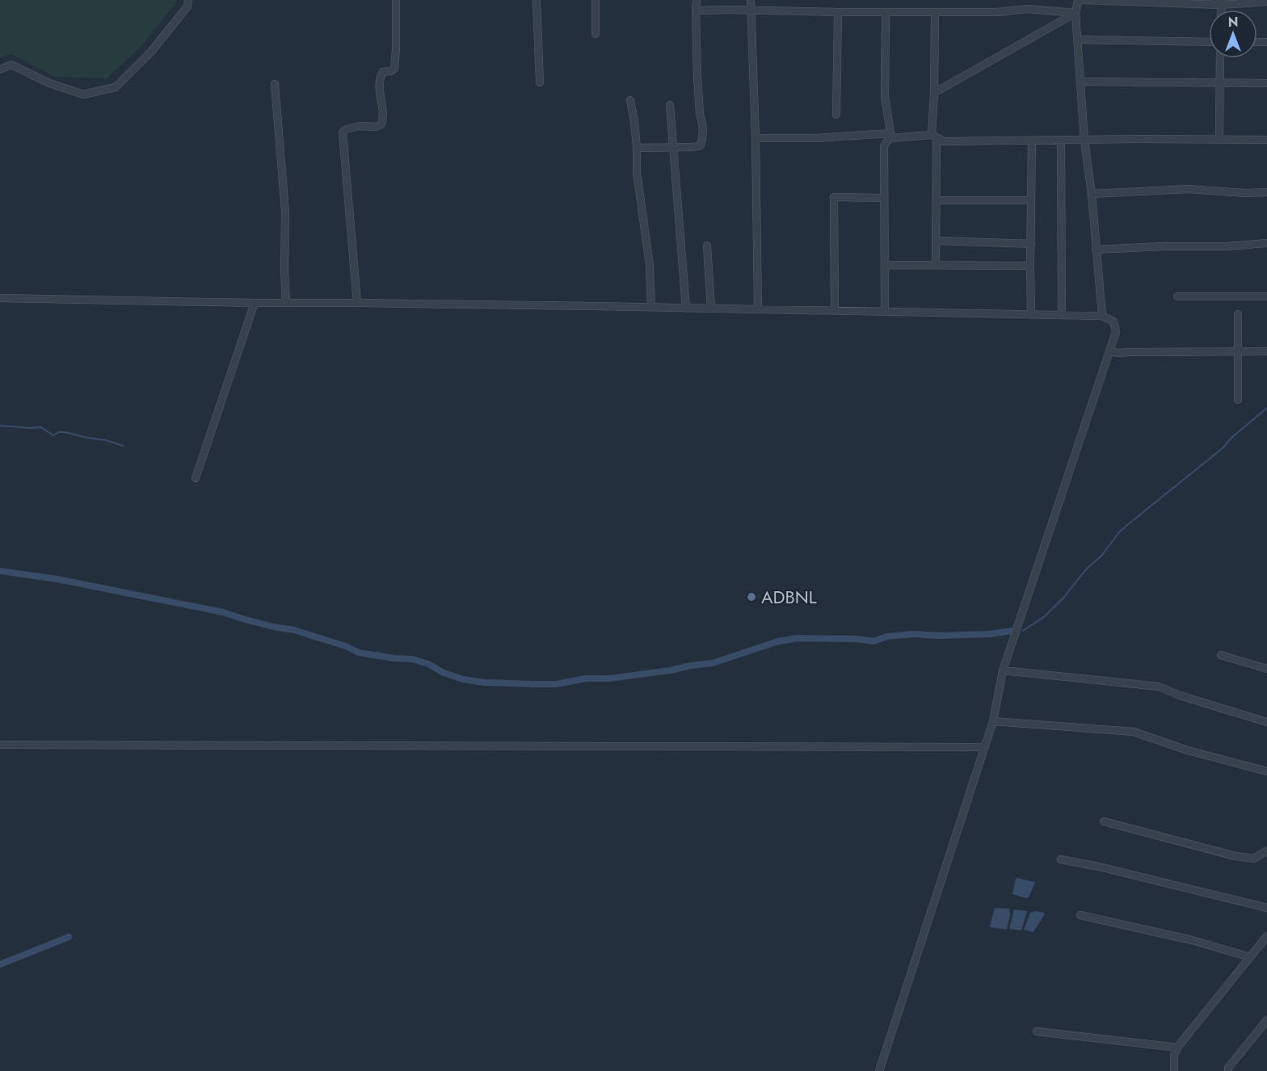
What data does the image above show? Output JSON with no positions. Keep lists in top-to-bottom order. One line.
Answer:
{"places":["ADBNL"],"north":"top"}
